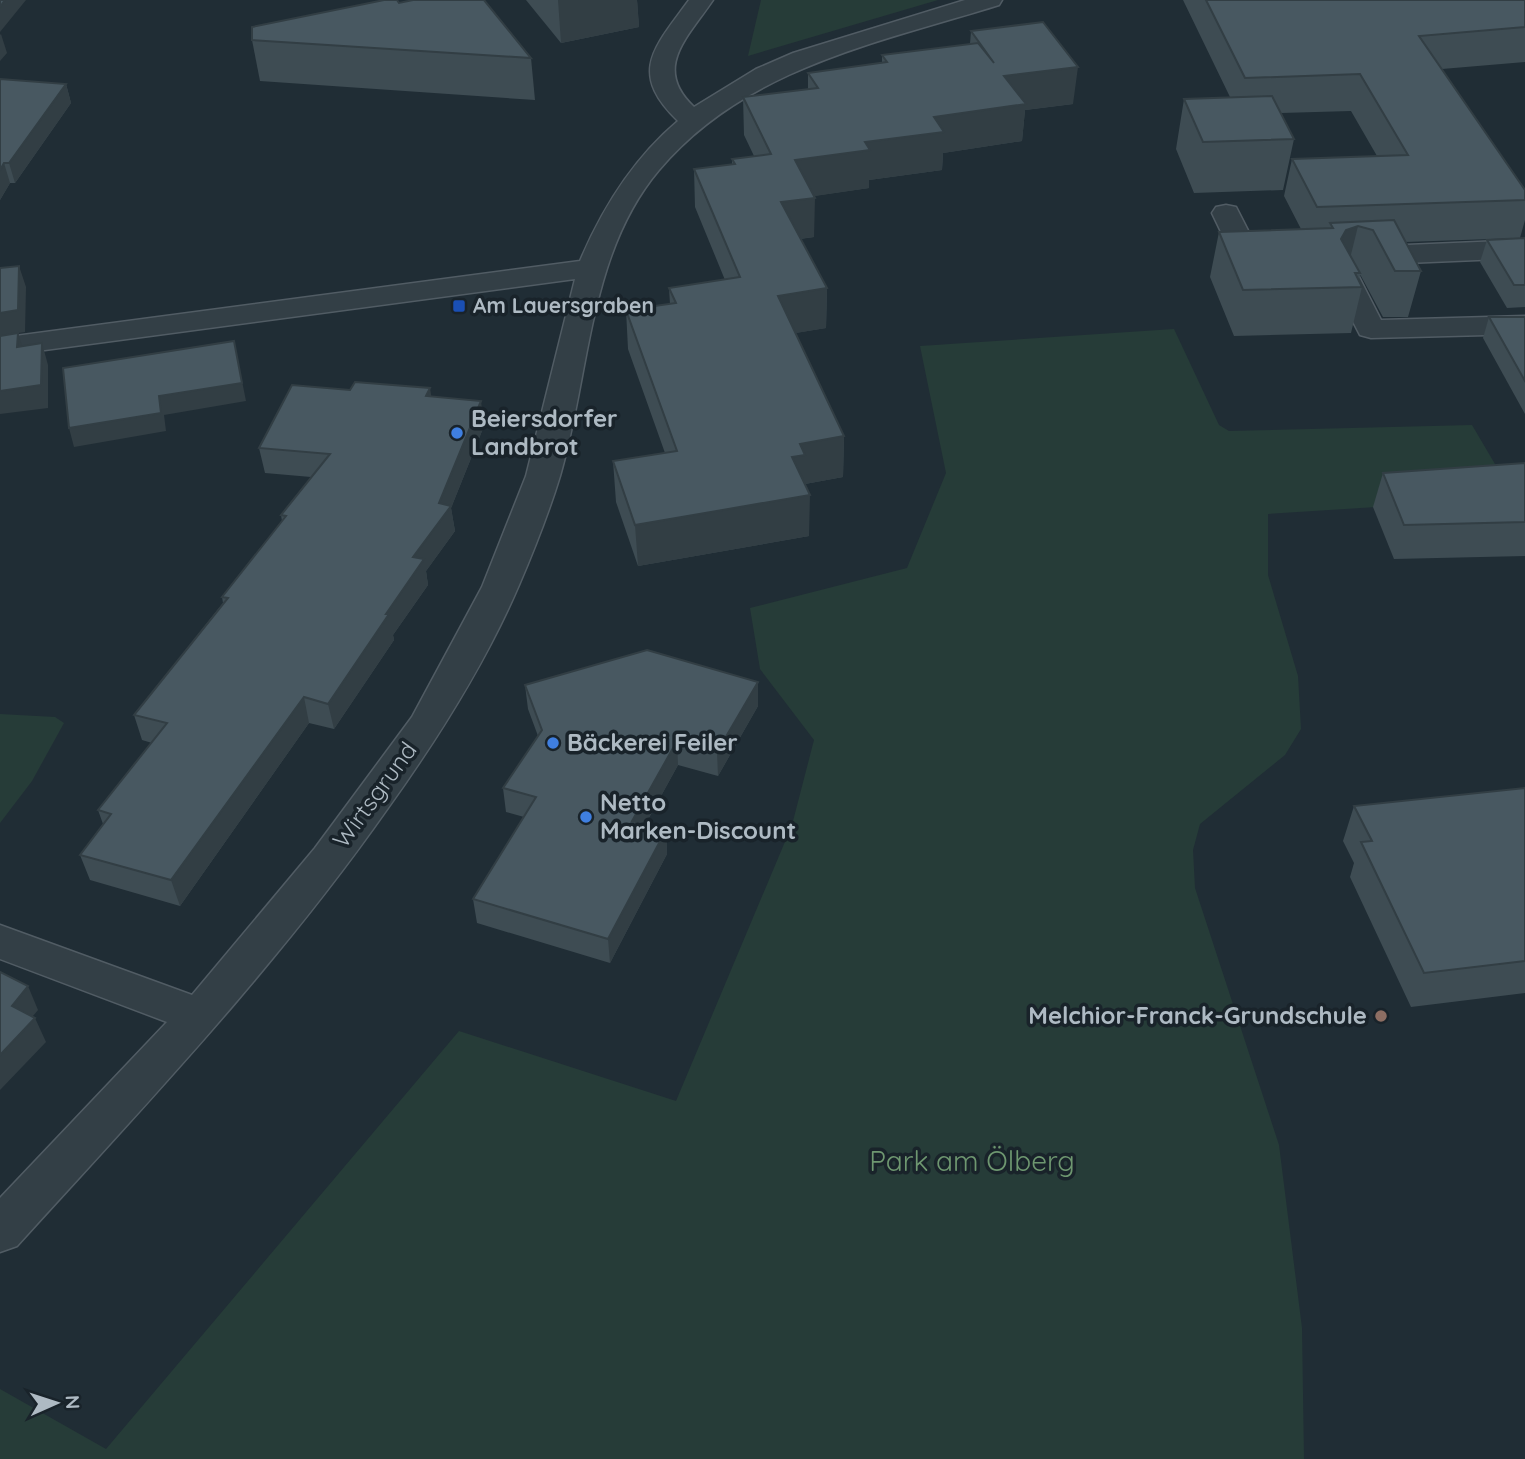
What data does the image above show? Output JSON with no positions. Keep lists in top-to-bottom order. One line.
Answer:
{"streets":{"street":["Wirtsgrund"]},"parks":["Park am Ölberg"],"places":{"transit":["Am Lauersgraben"],"other":["Beiersdorfer Landbrot","Bäckerei Feiler","Netto Marken-Discount","Melchior-Franck-Grundschule"]},"north":"right"}
